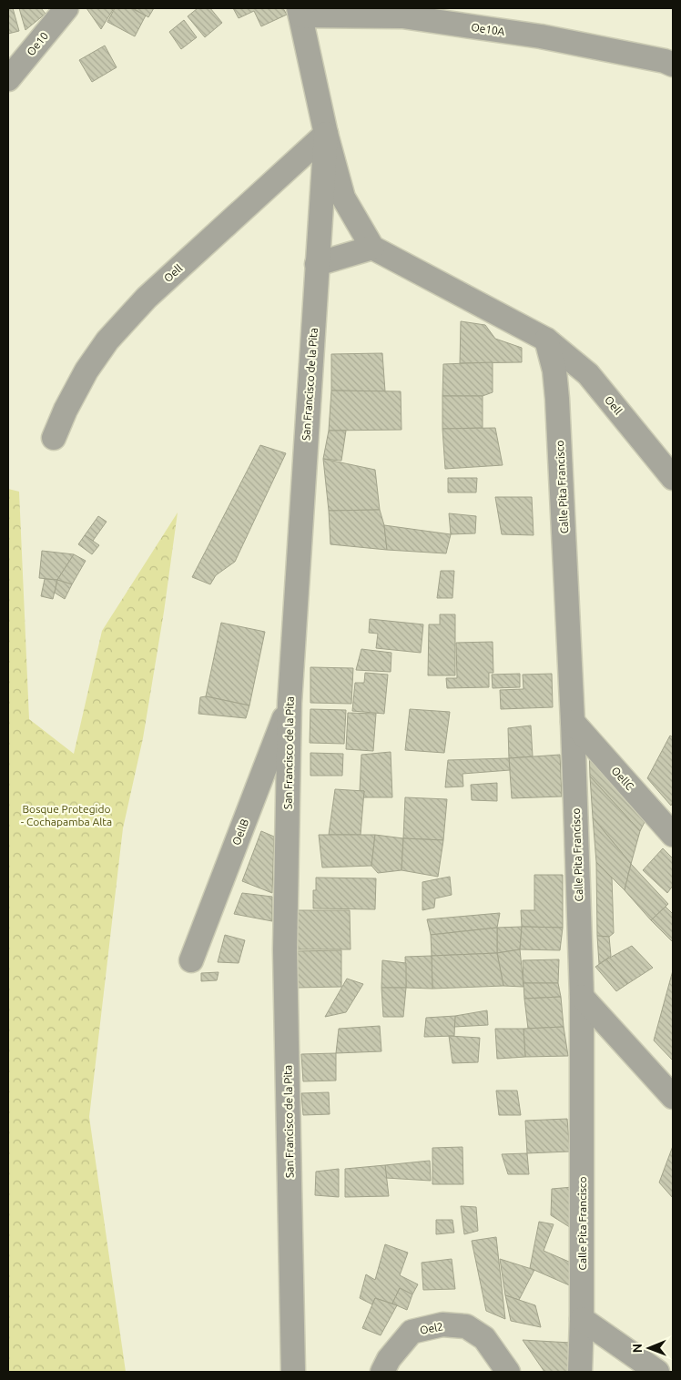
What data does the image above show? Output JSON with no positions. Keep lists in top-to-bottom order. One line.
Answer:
{"streets":{"street":["Oe10A","Oe10","Oell","San Francisco de la Pita","Calle Pita Francisco","OellC","OellB","Oel2"]},"crossings":[["Oe10A","San Francisco de la Pita"],["Oell","San Francisco de la Pita"],["Oell","Calle Pita Francisco"],["San Francisco de la Pita","OellB"],["Calle Pita Francisco","OellC"]],"parks":["Bosque Protegido - Cochapamba Alta"],"north":"left"}
